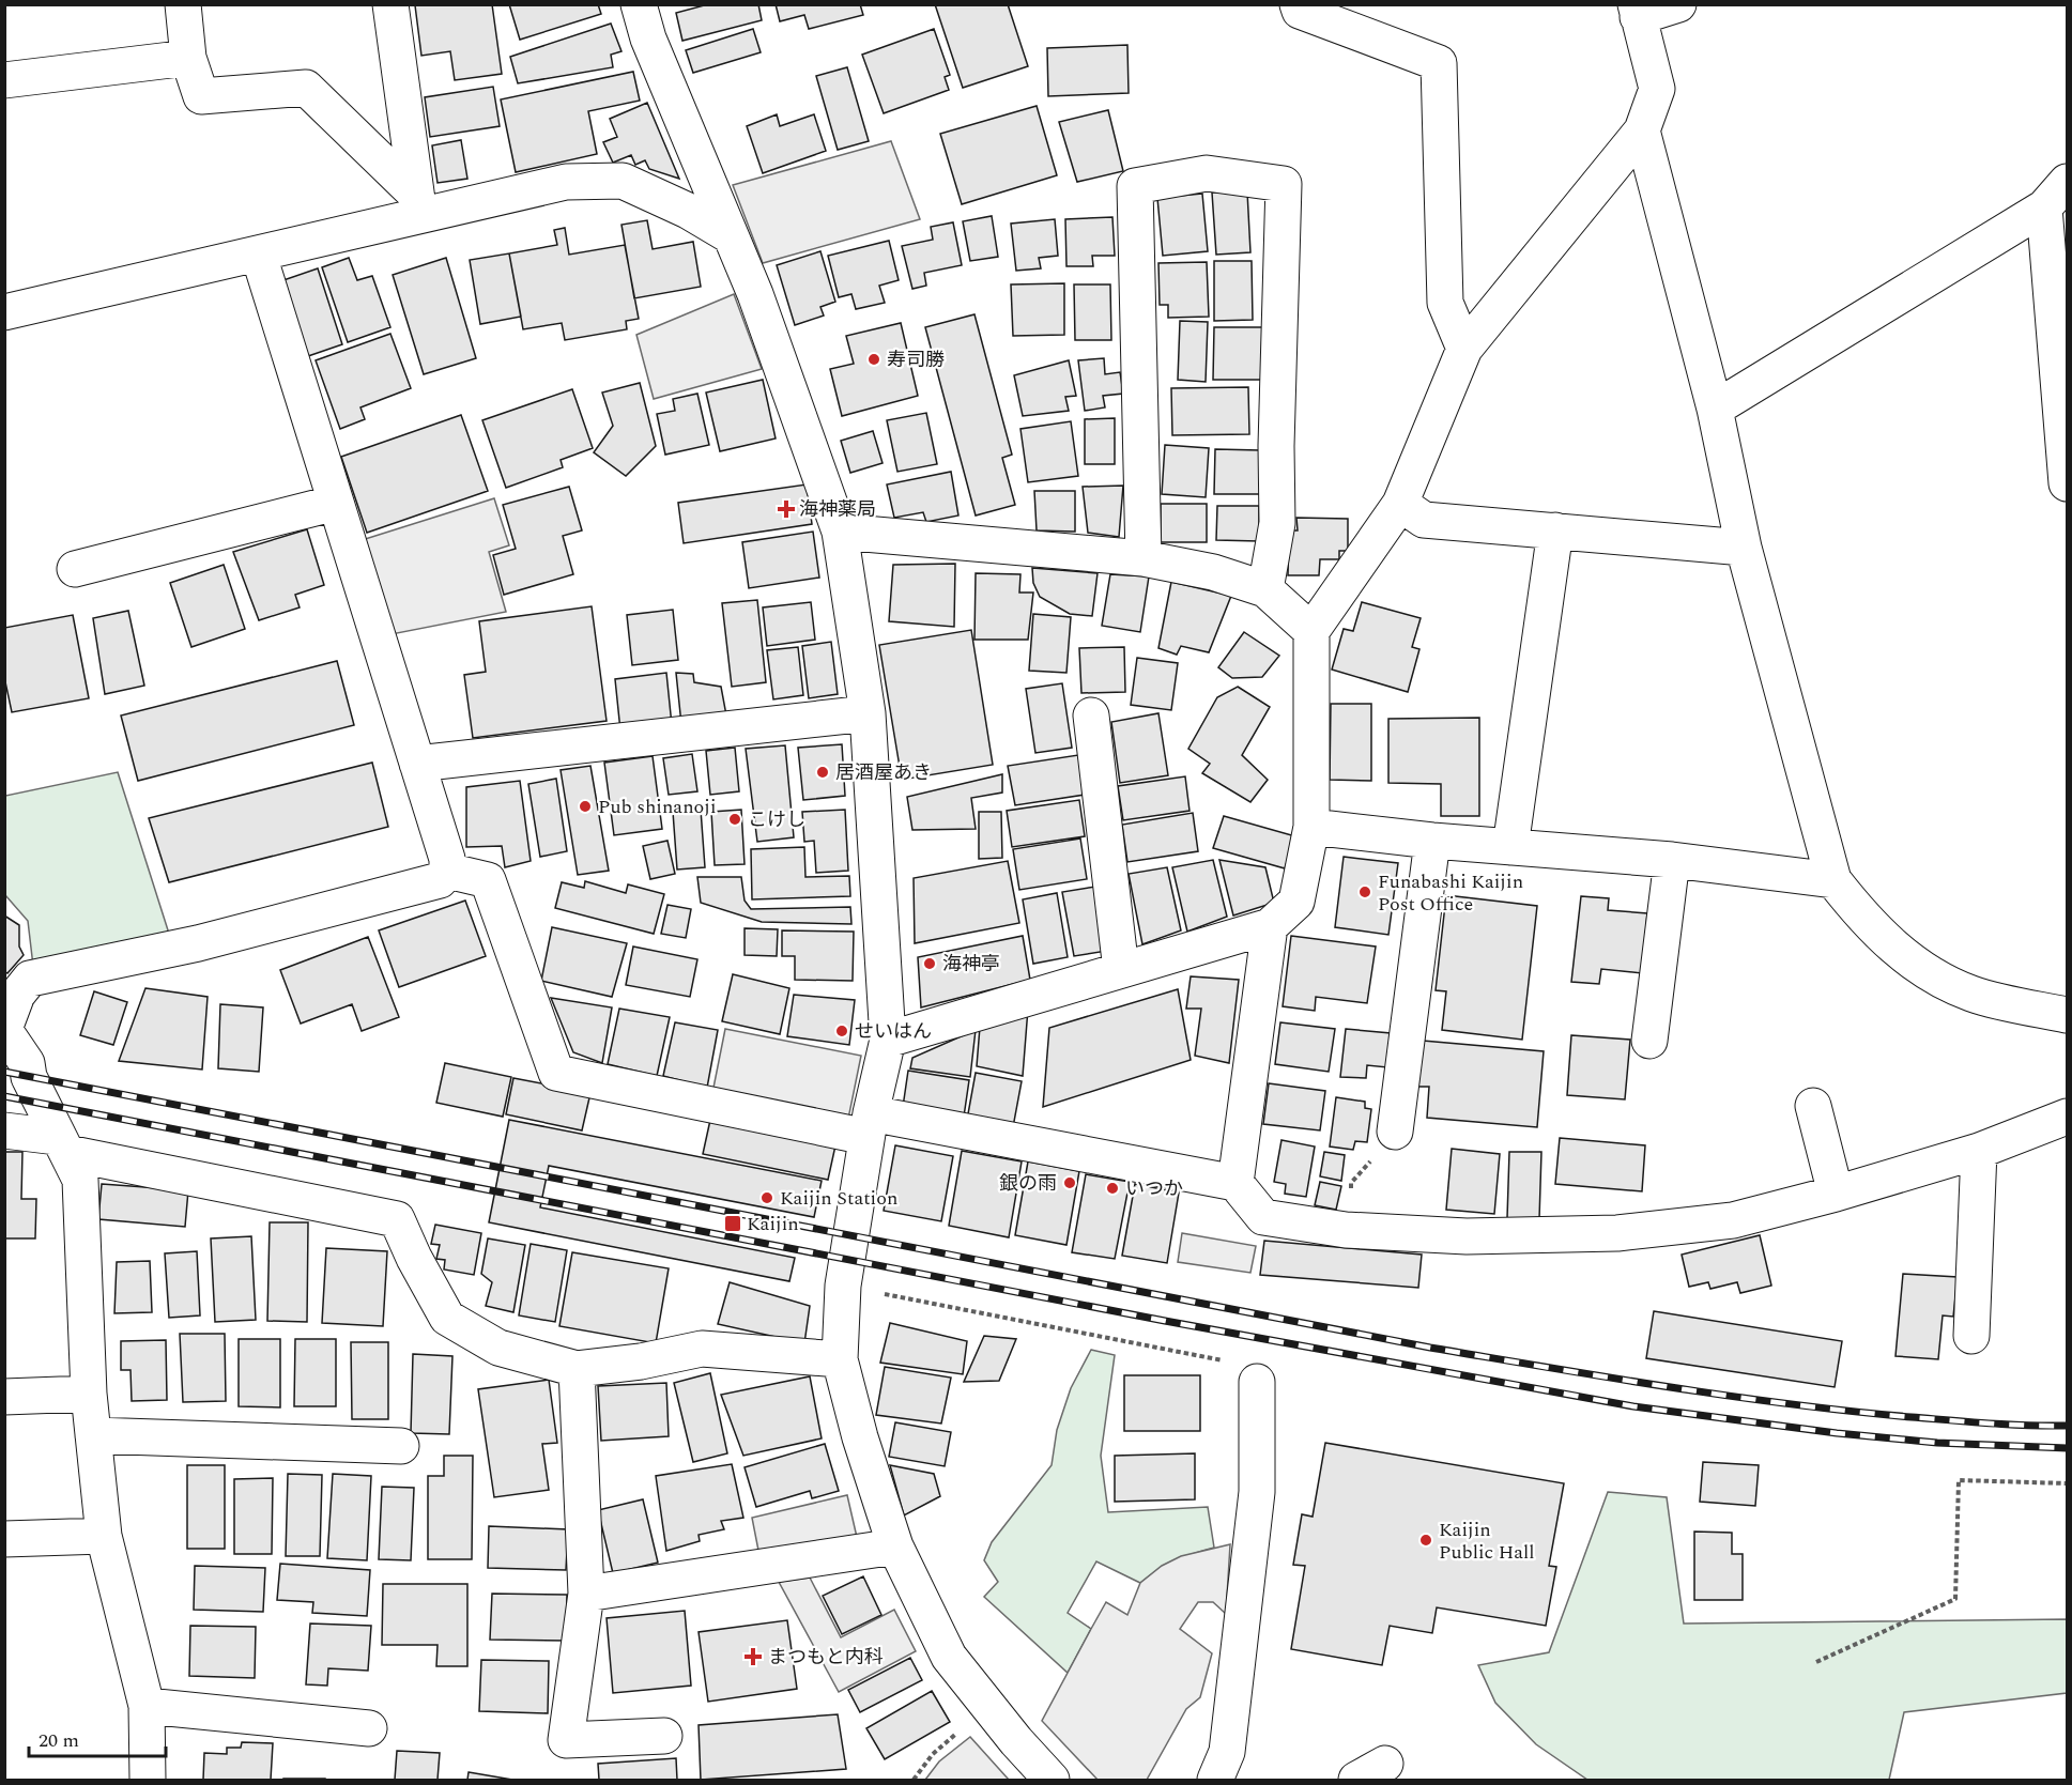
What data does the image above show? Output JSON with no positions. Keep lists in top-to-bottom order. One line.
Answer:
{"places":{"other":["寿司勝","居酒屋あき","Pub shinanoji","こけし","Funabashi Kaijin Post Office","海神亭","せいはん","銀の雨","いつか","Kaijin Station","Kaijin Public Hall"],"health":["海神薬局","まつもと内科"],"transit":["Kaijin"]},"scale_bar":"20 m"}
